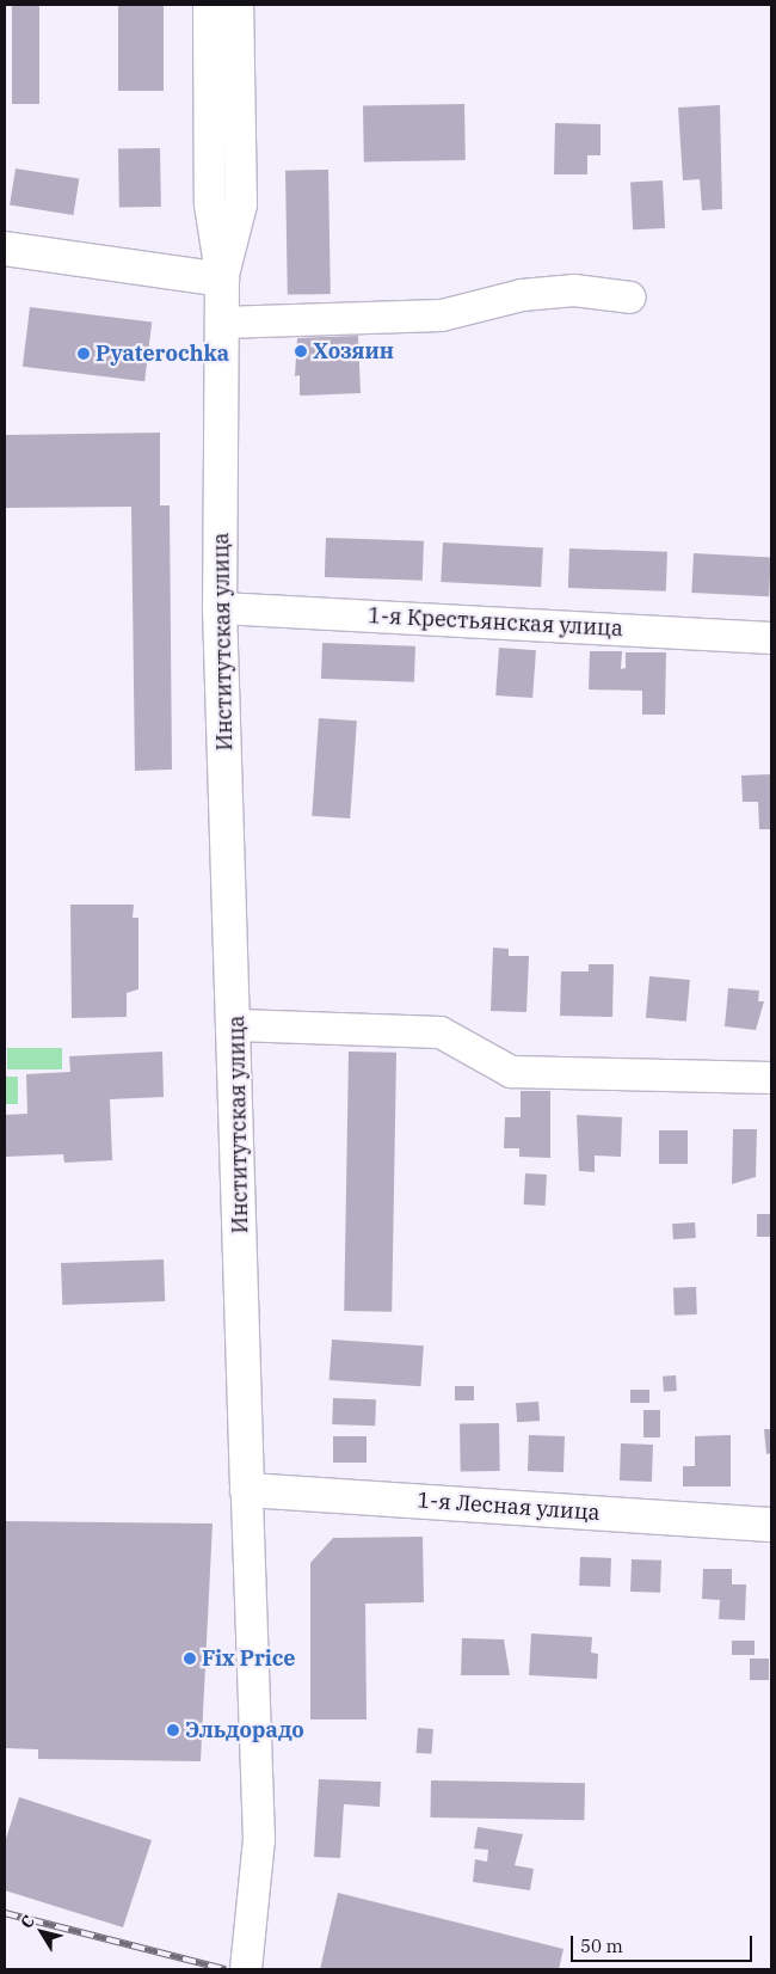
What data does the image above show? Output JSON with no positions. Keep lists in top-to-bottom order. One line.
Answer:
{"streets":{"main road":["Институтская улица","1-я Лесная улица"],"street":["1-я Крестьянская улица"]},"crossings":[["1-я Крестьянская улица","Институтская улица"],["Институтская улица","1-я Лесная улица"]],"places":["Хозяин","Pyaterochka","Fix Price","Эльдорадо"],"scale_bar":"50 m","north":"top left"}
